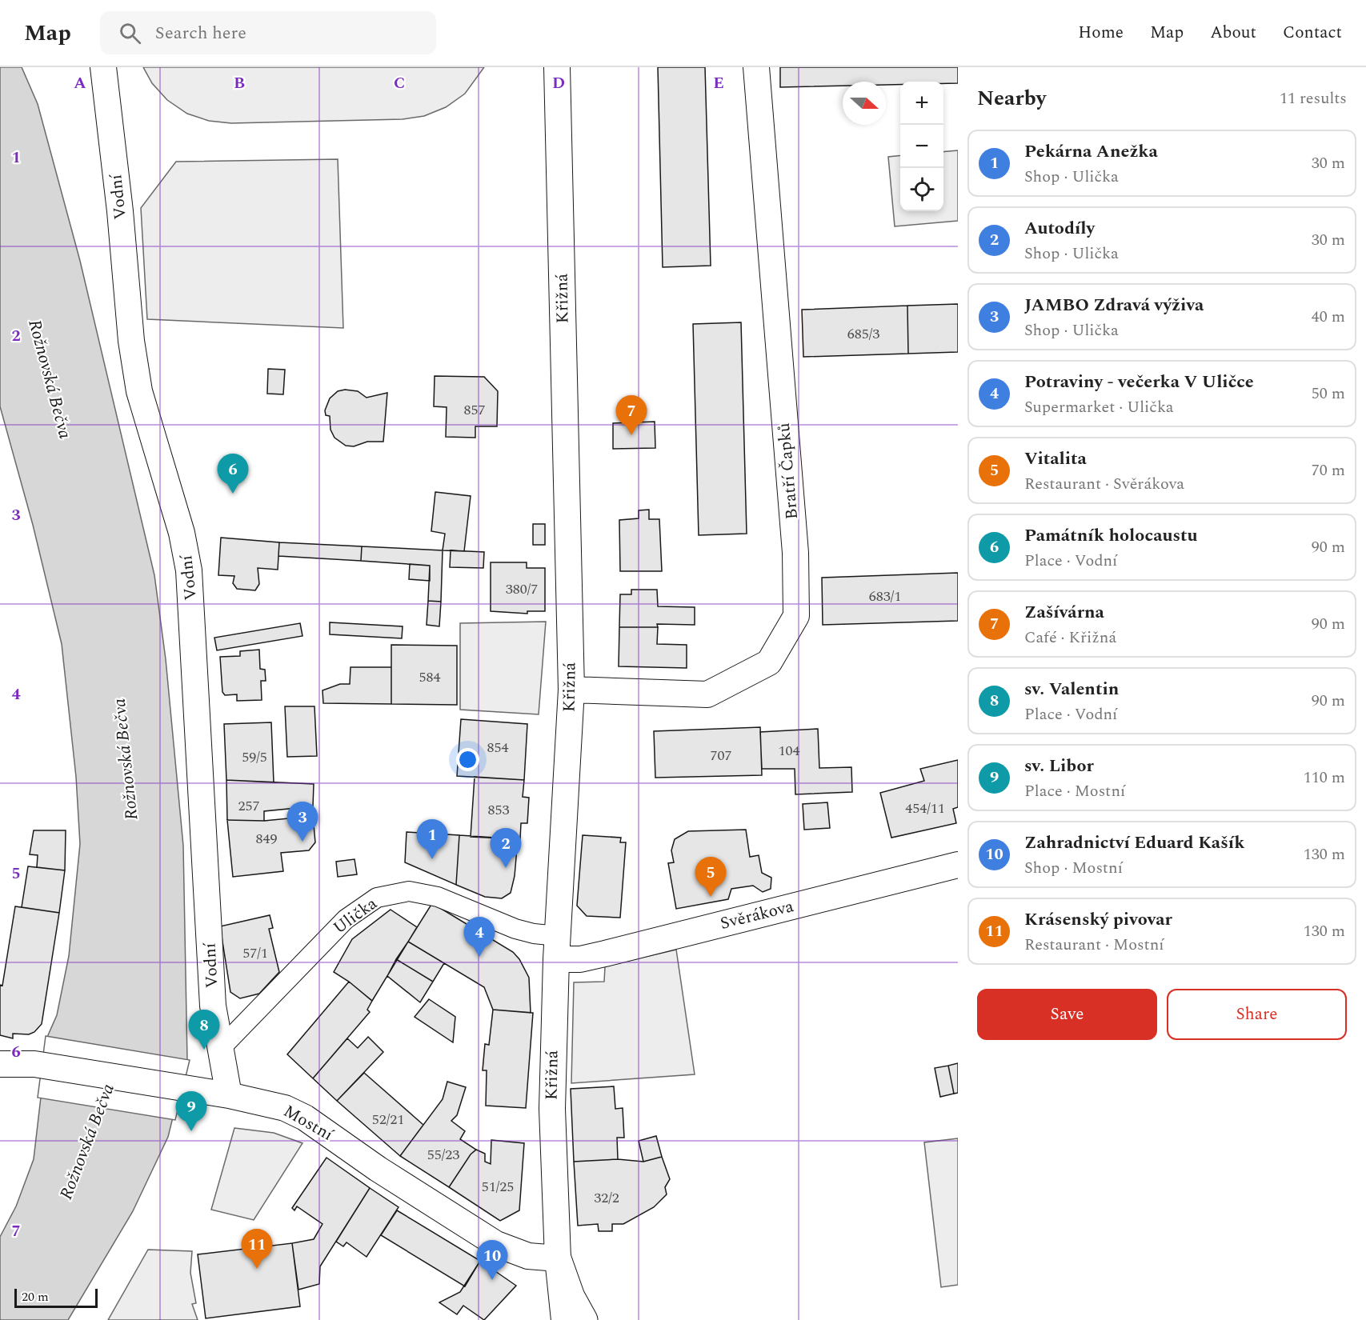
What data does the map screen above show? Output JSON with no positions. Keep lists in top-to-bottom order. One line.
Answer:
{"streets":{"street":["Vodní","Křižná","Bratří Čapků","Svěrákova","Ulička","Mostní"]},"crossings":[["Vodní","Ulička"],["Vodní","Mostní"],["Křižná","Bratří Čapků"],["Křižná","Svěrákova"],["Křižná","Ulička"],["Křižná","Mostní"],["Svěrákova","Ulička"]],"water":["Rožnovská Bečva"],"house_numbers":["685/3","857","380/7","683/1","584","854","104","707","59/5","257","454/11","853","849","57/1","52/21","55/23","51/25","32/2"],"scale_bar":"20 m","north":"right","page":{"header":"Map","search":"Search here","nav":["Home","Map","About","Contact"],"heading":["Nearby","11 results"],"map_buttons":["+","−"],"list":[{"mark":"1","name":"Pekárna Anežka","note":"Shop · Ulička","value":"30 m"},{"mark":"2","name":"Autodíly","note":"Shop · Ulička","value":"30 m"},{"mark":"3","name":"JAMBO Zdravá výživa","note":"Shop · Ulička","value":"40 m"},{"mark":"4","name":"Potraviny - večerka V Uličce","note":"Supermarket · Ulička","value":"50 m"},{"mark":"5","name":"Vitalita","note":"Restaurant · Svěrákova","value":"70 m"},{"mark":"6","name":"Památník holocaustu","note":"Place · Vodní","value":"90 m"},{"mark":"7","name":"Zašívárna","note":"Café · Křižná","value":"90 m"},{"mark":"8","name":"sv. Valentin","note":"Place · Vodní","value":"90 m"},{"mark":"9","name":"sv. Libor","note":"Place · Mostní","value":"110 m"},{"mark":"10","name":"Zahradnictví Eduard Kašík","note":"Shop · Mostní","value":"130 m"},{"mark":"11","name":"Krásenský pivovar","note":"Restaurant · Mostní","value":"130 m"}],"pins":["7","6","3","1","2","5","4","8","9","11","10"],"buttons":["Save","Share"],"scale":"20 m"},"grid":{"columns":["A","B","C","D","E"],"rows":["1","2","3","4","5","6","7"]}}
